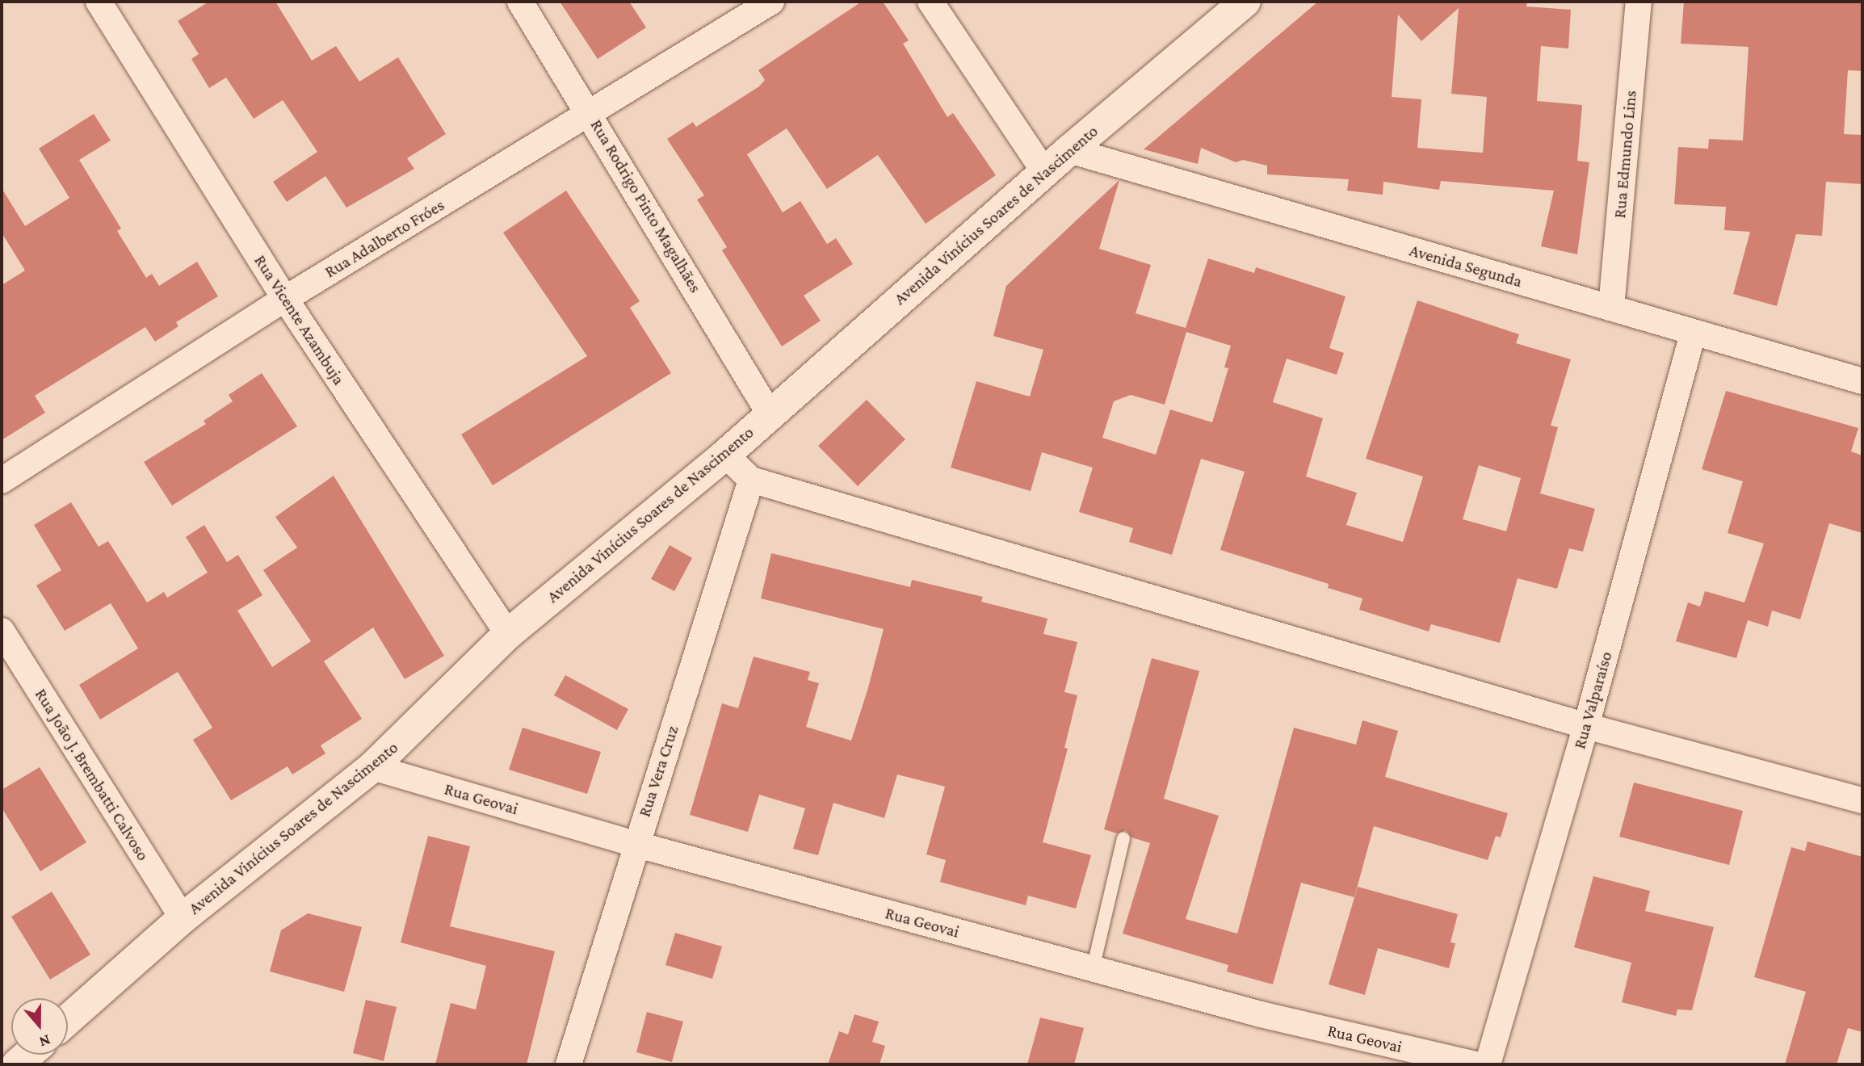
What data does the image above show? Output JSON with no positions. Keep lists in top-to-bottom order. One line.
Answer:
{"streets":{"street":["Rua Edmundo Lins","Rua Rodrigo Pinto Magalhães","Avenida Vinícius Soares de Nascimento","Rua Adalberto Fróes","Avenida Segunda","Rua Vicente Azambuja","Rua Valparaíso","Rua Vera Cruz","Rua João J. Brembatti Calvoso","Rua Geovai"]},"crossings":[["Rua Edmundo Lins","Avenida Segunda"],["Rua Rodrigo Pinto Magalhães","Avenida Vinícius Soares de Nascimento"],["Rua Rodrigo Pinto Magalhães","Rua Adalberto Fróes"],["Avenida Vinícius Soares de Nascimento","Avenida Segunda"],["Avenida Vinícius Soares de Nascimento","Rua Vicente Azambuja"],["Avenida Vinícius Soares de Nascimento","Rua João J. Brembatti Calvoso"],["Avenida Vinícius Soares de Nascimento","Rua Geovai"],["Rua Adalberto Fróes","Rua Vicente Azambuja"],["Avenida Segunda","Rua Valparaíso"],["Rua Vera Cruz","Rua Geovai"]],"north":"bottom"}
